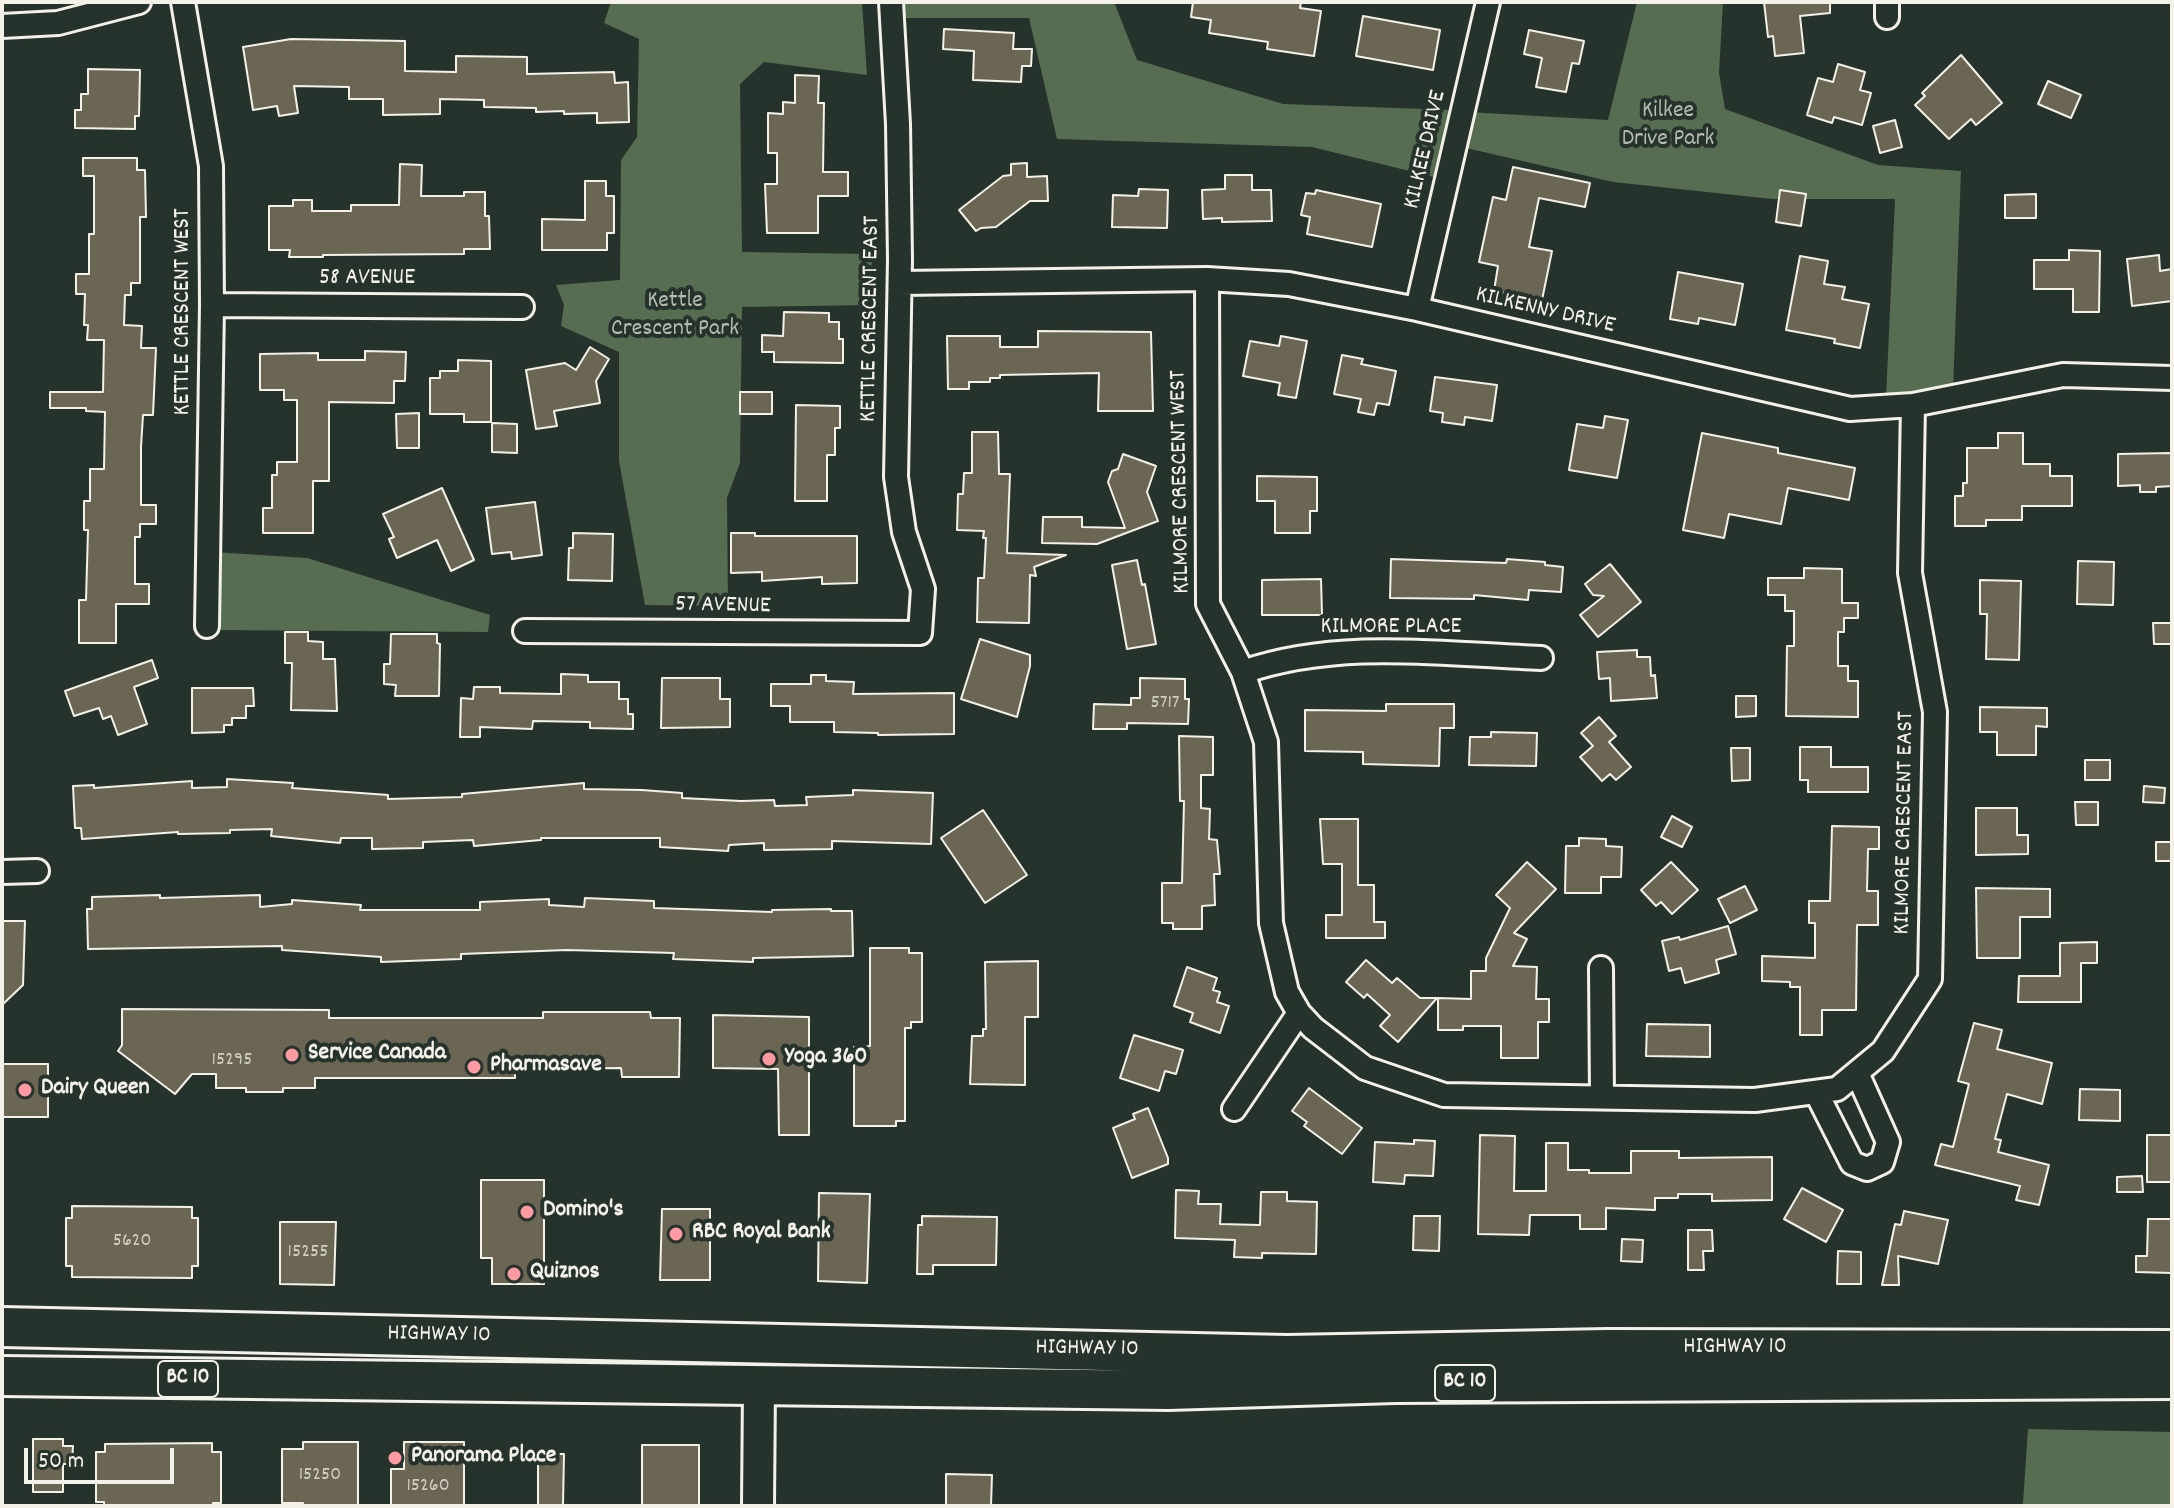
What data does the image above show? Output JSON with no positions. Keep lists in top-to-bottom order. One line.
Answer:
{"streets":{"highway":["HIGHWAY 10","BC 10"],"street":["KILKEE DRIVE","58 AVENUE","KETTLE CRESCENT WEST","KILKENNY DRIVE","KETTLE CRESCENT EAST","KILMORE CRESCENT WEST","57 AVENUE","KILMORE PLACE","KILMORE CRESCENT EAST"]},"crossings":[["KILKEE DRIVE","KILKENNY DRIVE"],["58 AVENUE","KETTLE CRESCENT WEST"],["KILKENNY DRIVE","KETTLE CRESCENT EAST"],["KILKENNY DRIVE","KILMORE CRESCENT WEST"],["KILKENNY DRIVE","KILMORE CRESCENT EAST"],["KETTLE CRESCENT EAST","57 AVENUE"],["KILMORE CRESCENT WEST","KILMORE PLACE"],["KILMORE CRESCENT WEST","KILMORE CRESCENT EAST"]],"parks":["Kilkee Drive Park","Kettle Crescent Park"],"places":["Service Canada","Yoga 360","Pharmasave","Dairy Queen","Domino's","RBC Royal Bank","Quiznos","Panorama Place"],"house_numbers":["5717","15295","5620","15255","15250","15260"],"scale_bar":"50 m"}
